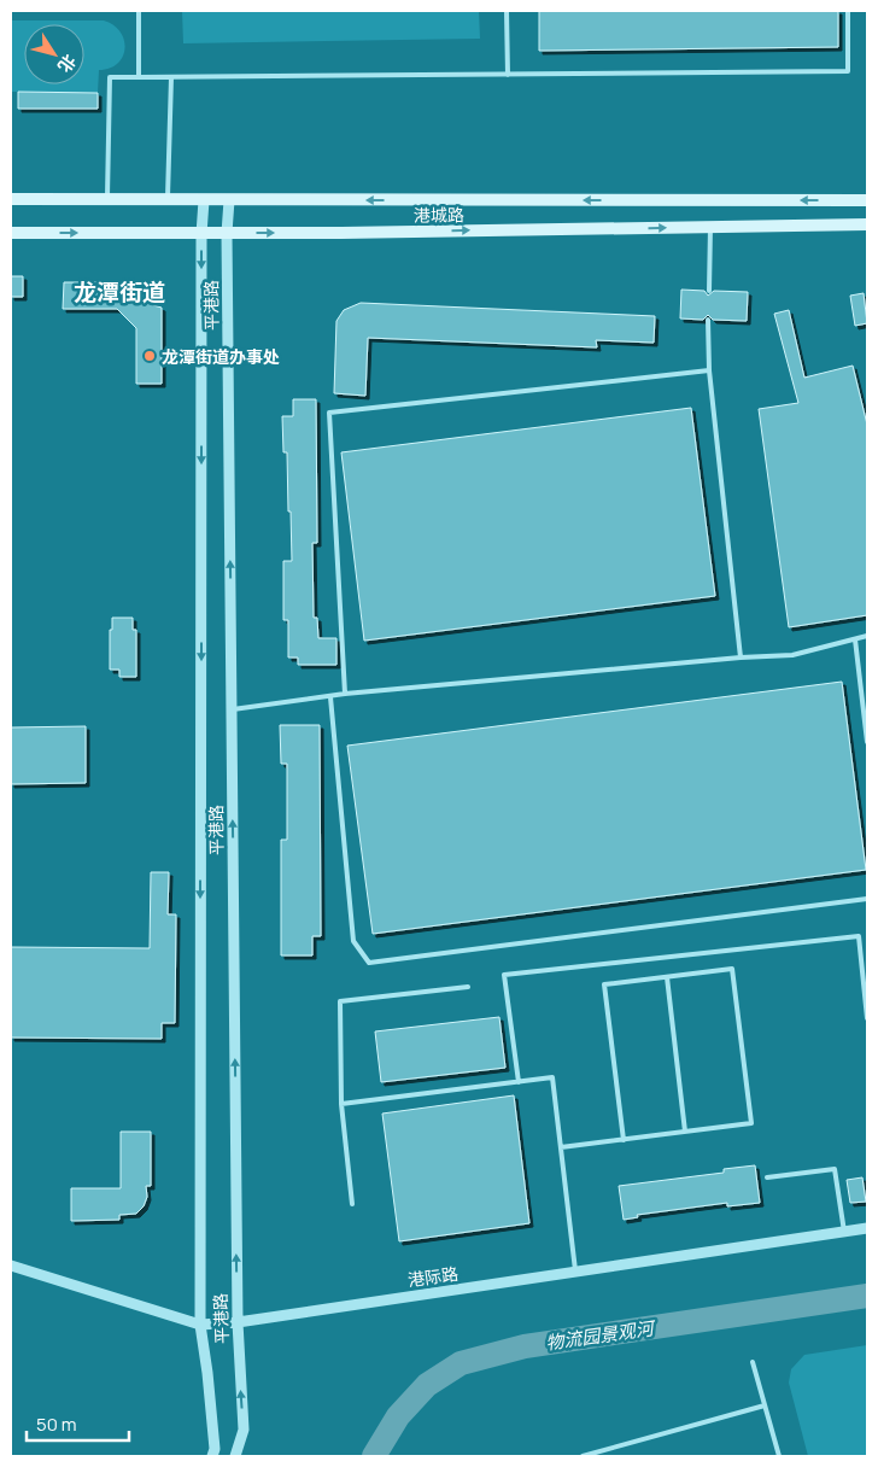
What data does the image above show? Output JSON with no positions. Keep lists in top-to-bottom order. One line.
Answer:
{"streets":{"main road":["港城路"],"street":["平港路","港际路"]},"crossings":[["港城路","平港路"],["平港路","港际路"]],"districts":["龙潭街道"],"water":["物流园景观河"],"places":["龙潭街道办事处"],"scale_bar":"50 m","north":"bottom right"}
